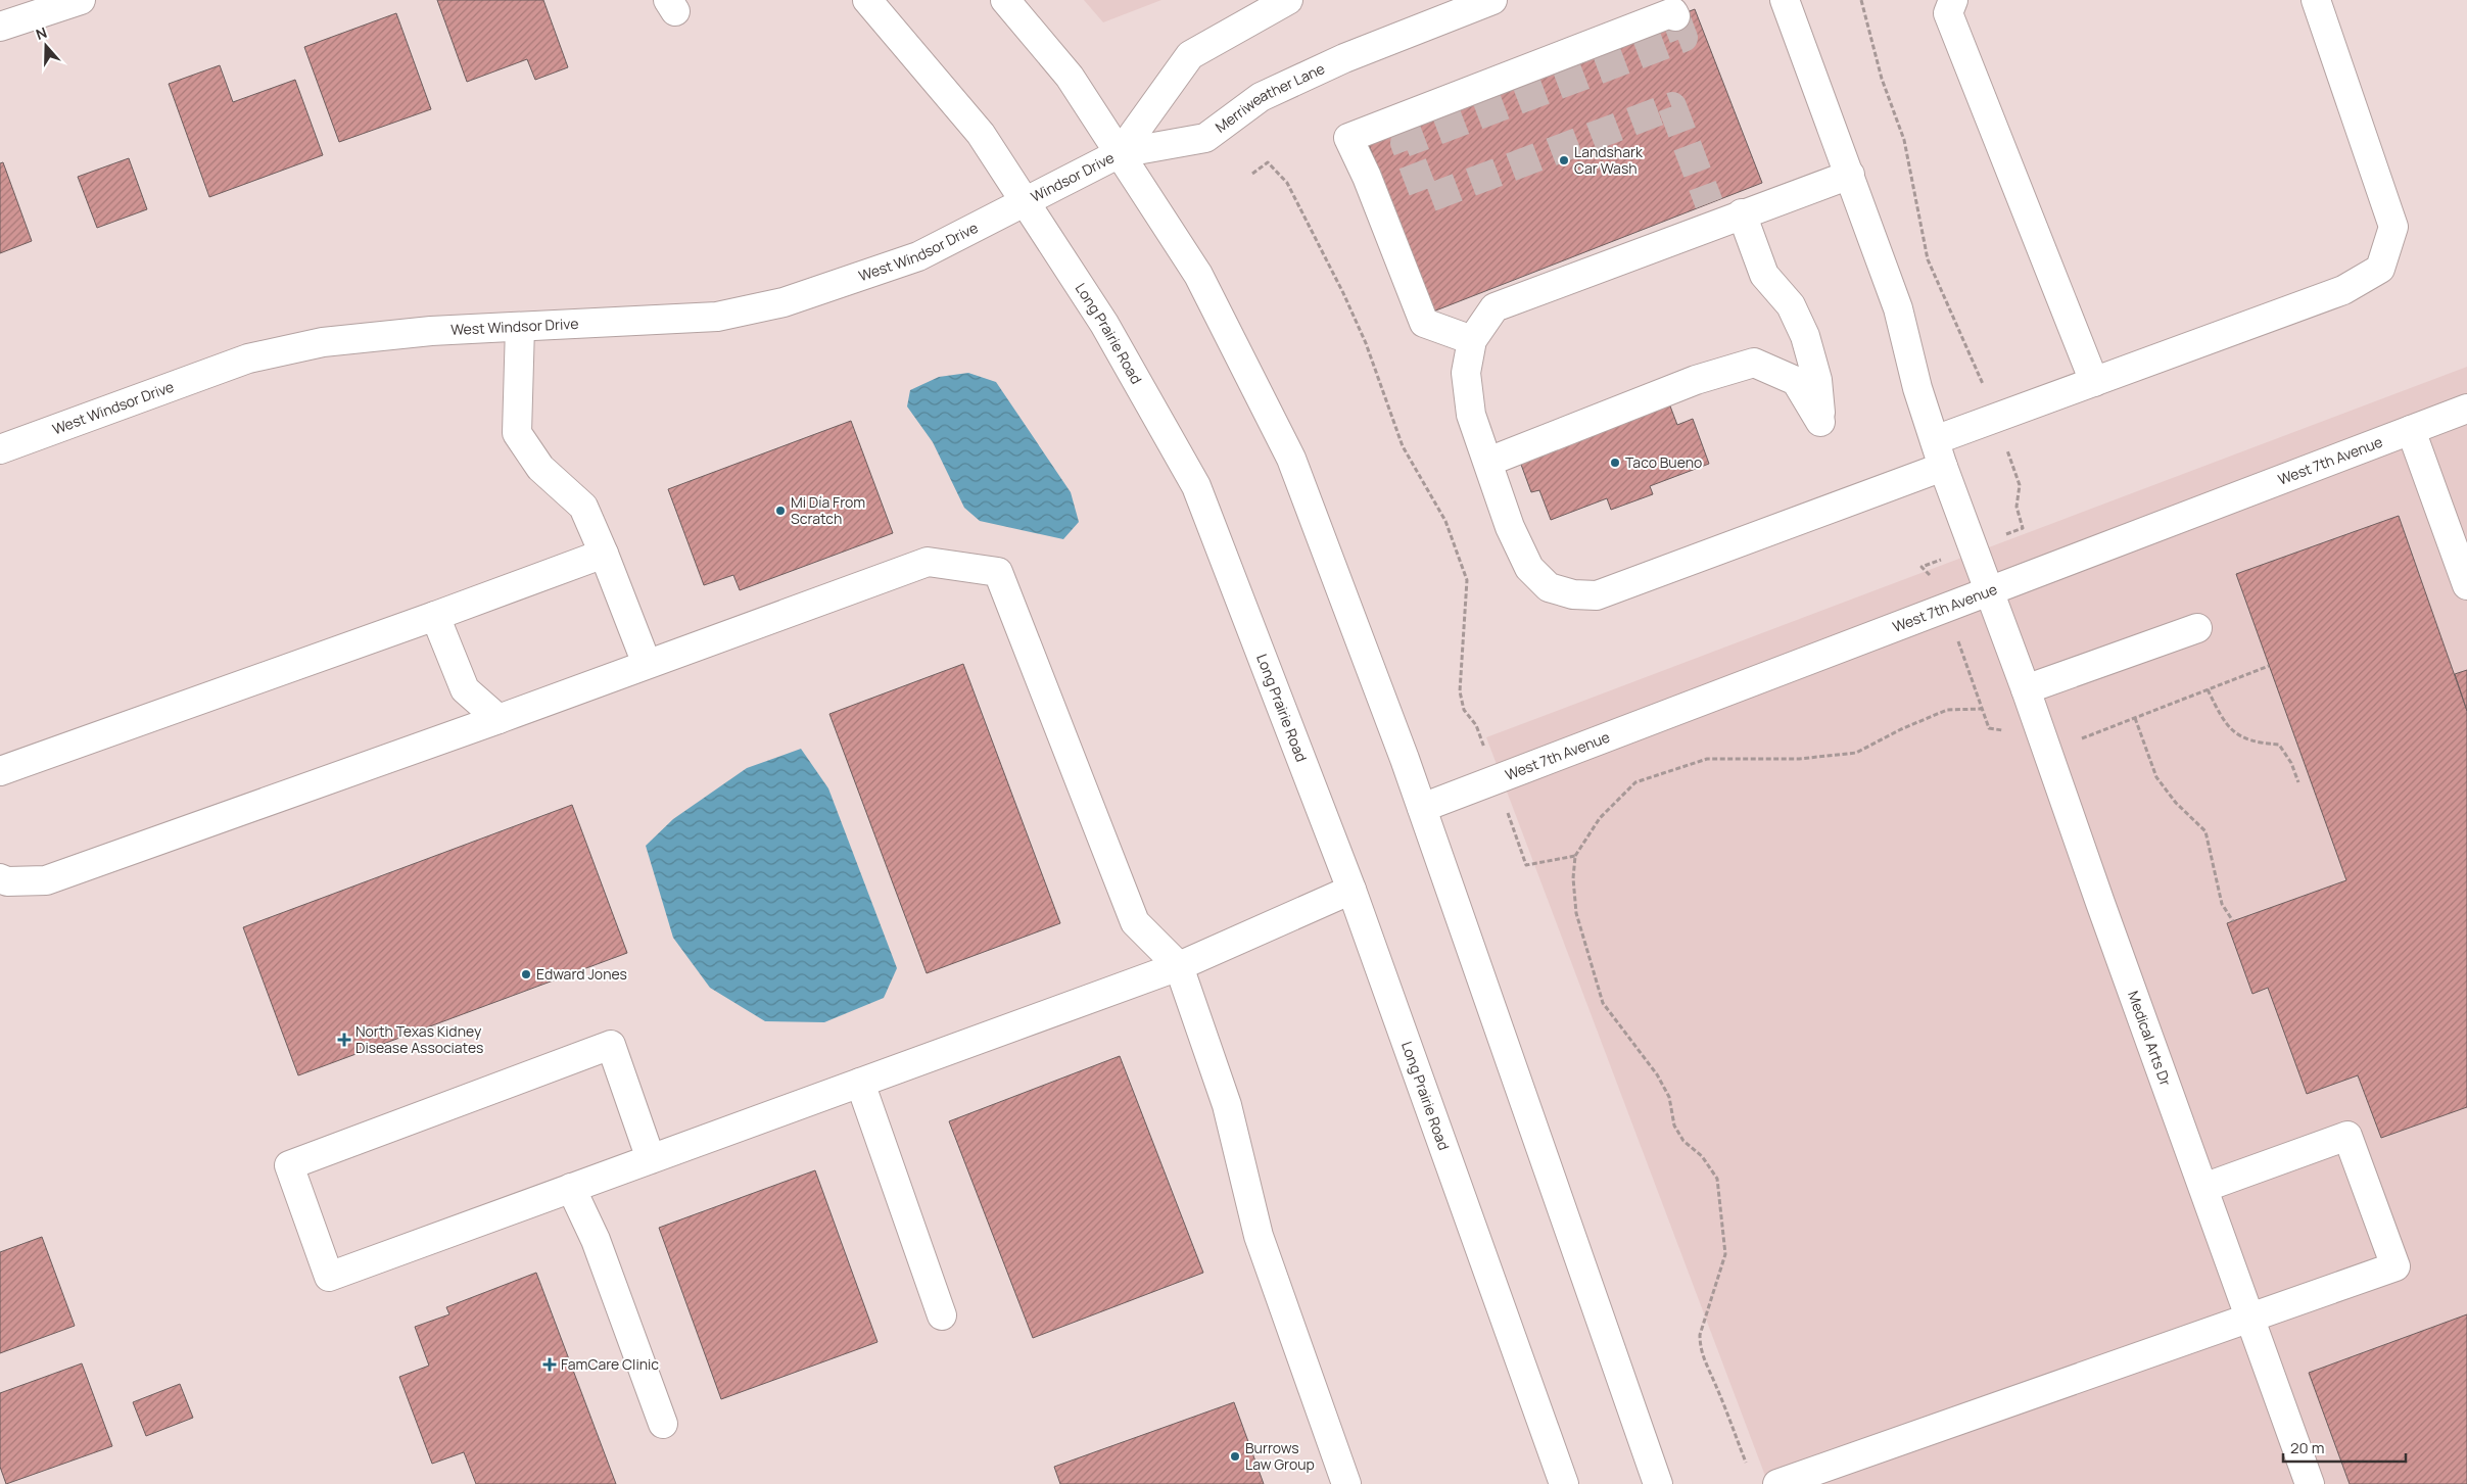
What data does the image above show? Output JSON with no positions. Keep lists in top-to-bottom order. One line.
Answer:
{"streets":{"main road":["Merriweather Lane","Windsor Drive","West Windsor Drive","Long Prairie Road","West 7th Avenue","Medical Arts Dr"]},"crossings":[["Merriweather Lane","Windsor Drive"],["Windsor Drive","West Windsor Drive"],["Windsor Drive","Long Prairie Road"],["West Windsor Drive","Long Prairie Road"],["West 7th Avenue","Medical Arts Dr"]],"places":{"other":["Landshark Car Wash","Taco Bueno","Mi Día From Scratch","Edward Jones","Burrows Law Group"],"health":["North Texas Kidney Disease Associates","FamCare Clinic"]},"scale_bar":"20 m","north":"top"}
